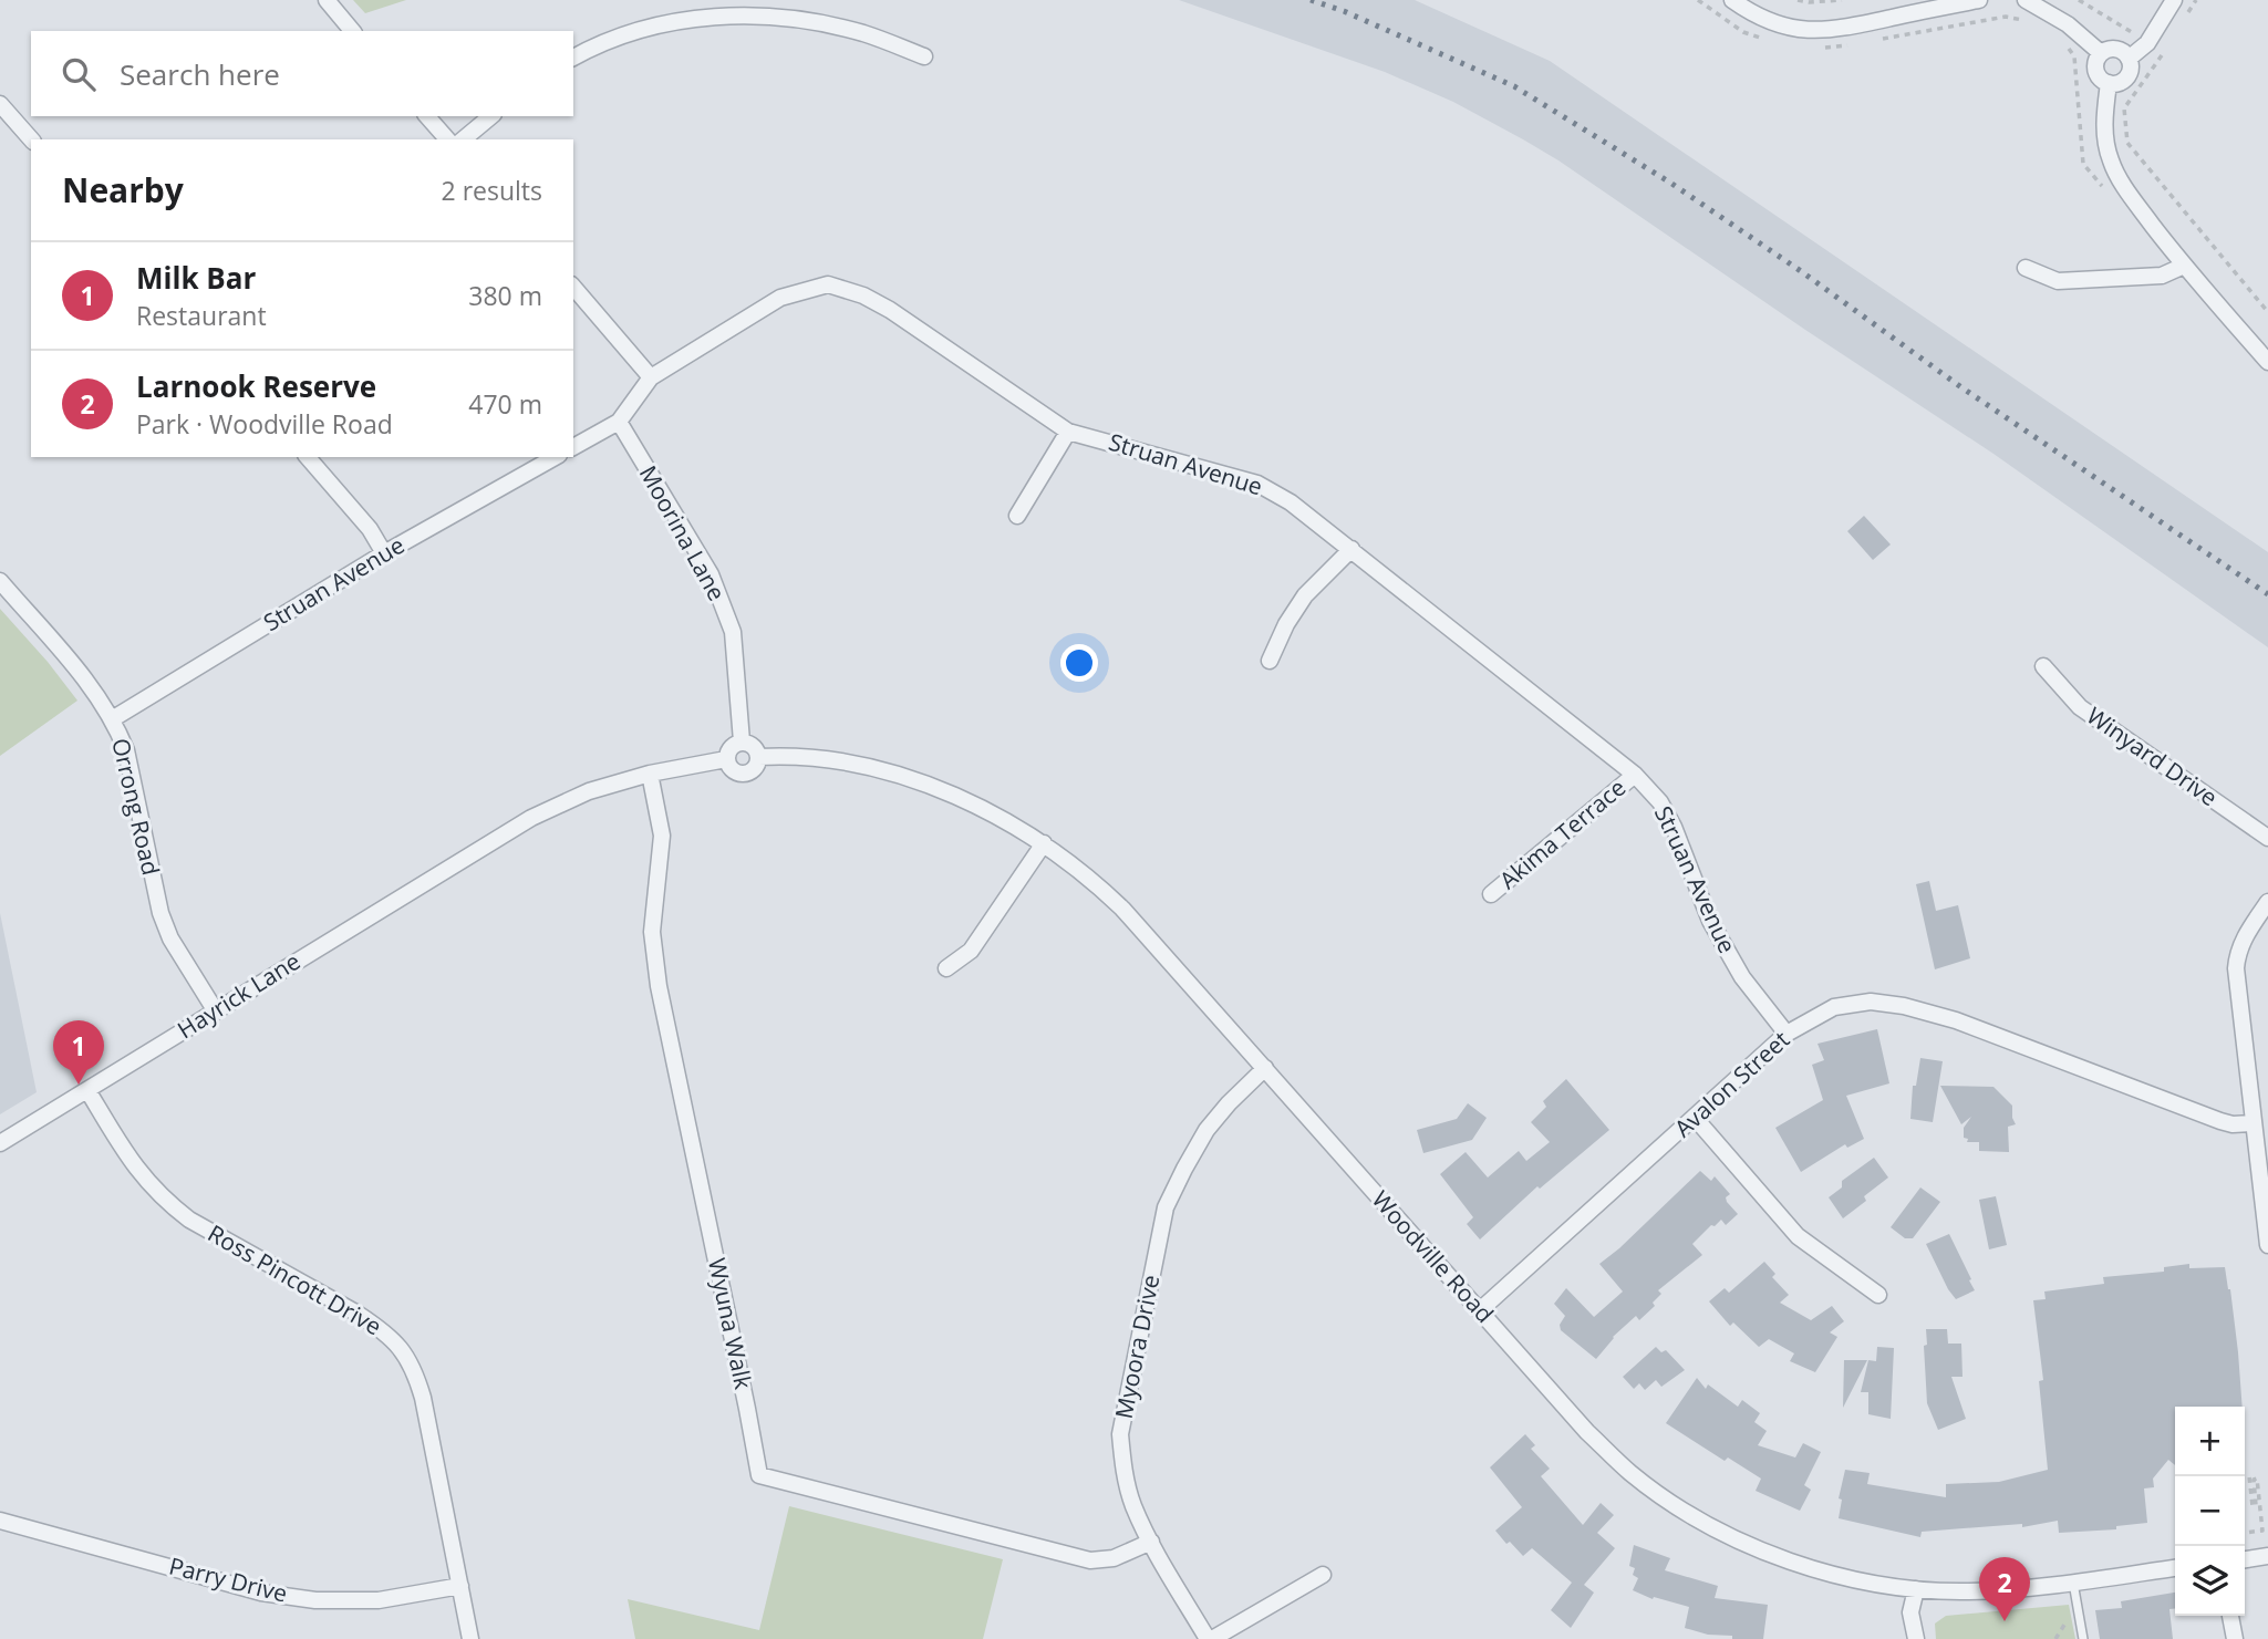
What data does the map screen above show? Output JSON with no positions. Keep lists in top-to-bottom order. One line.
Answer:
{"streets":{"street":["Struan Avenue","Moorina Lane","Winyard Drive","Orrong Road","Akima Terrace","Hayrick Lane","Avalon Street","Woodville Road","Ross Pincott Drive","Wyuna Walk","Myoora Drive","Parry Drive"]},"crossings":[["Struan Avenue","Moorina Lane"],["Struan Avenue","Orrong Road"],["Struan Avenue","Akima Terrace"],["Struan Avenue","Avalon Street"],["Moorina Lane","Woodville Road"],["Orrong Road","Hayrick Lane"],["Hayrick Lane","Ross Pincott Drive"],["Hayrick Lane","Wyuna Walk"],["Avalon Street","Woodville Road"],["Woodville Road","Myoora Drive"],["Ross Pincott Drive","Parry Drive"],["Wyuna Walk","Myoora Drive"]],"page":{"search":"Search here","heading":["Nearby","2 results"],"list":[{"mark":"1","name":"Milk Bar","note":"Restaurant","value":"380 m"},{"mark":"2","name":"Larnook Reserve","note":"Park · Woodville Road","value":"470 m"}],"pins":["1","2"],"map_buttons":["+","−"]}}
